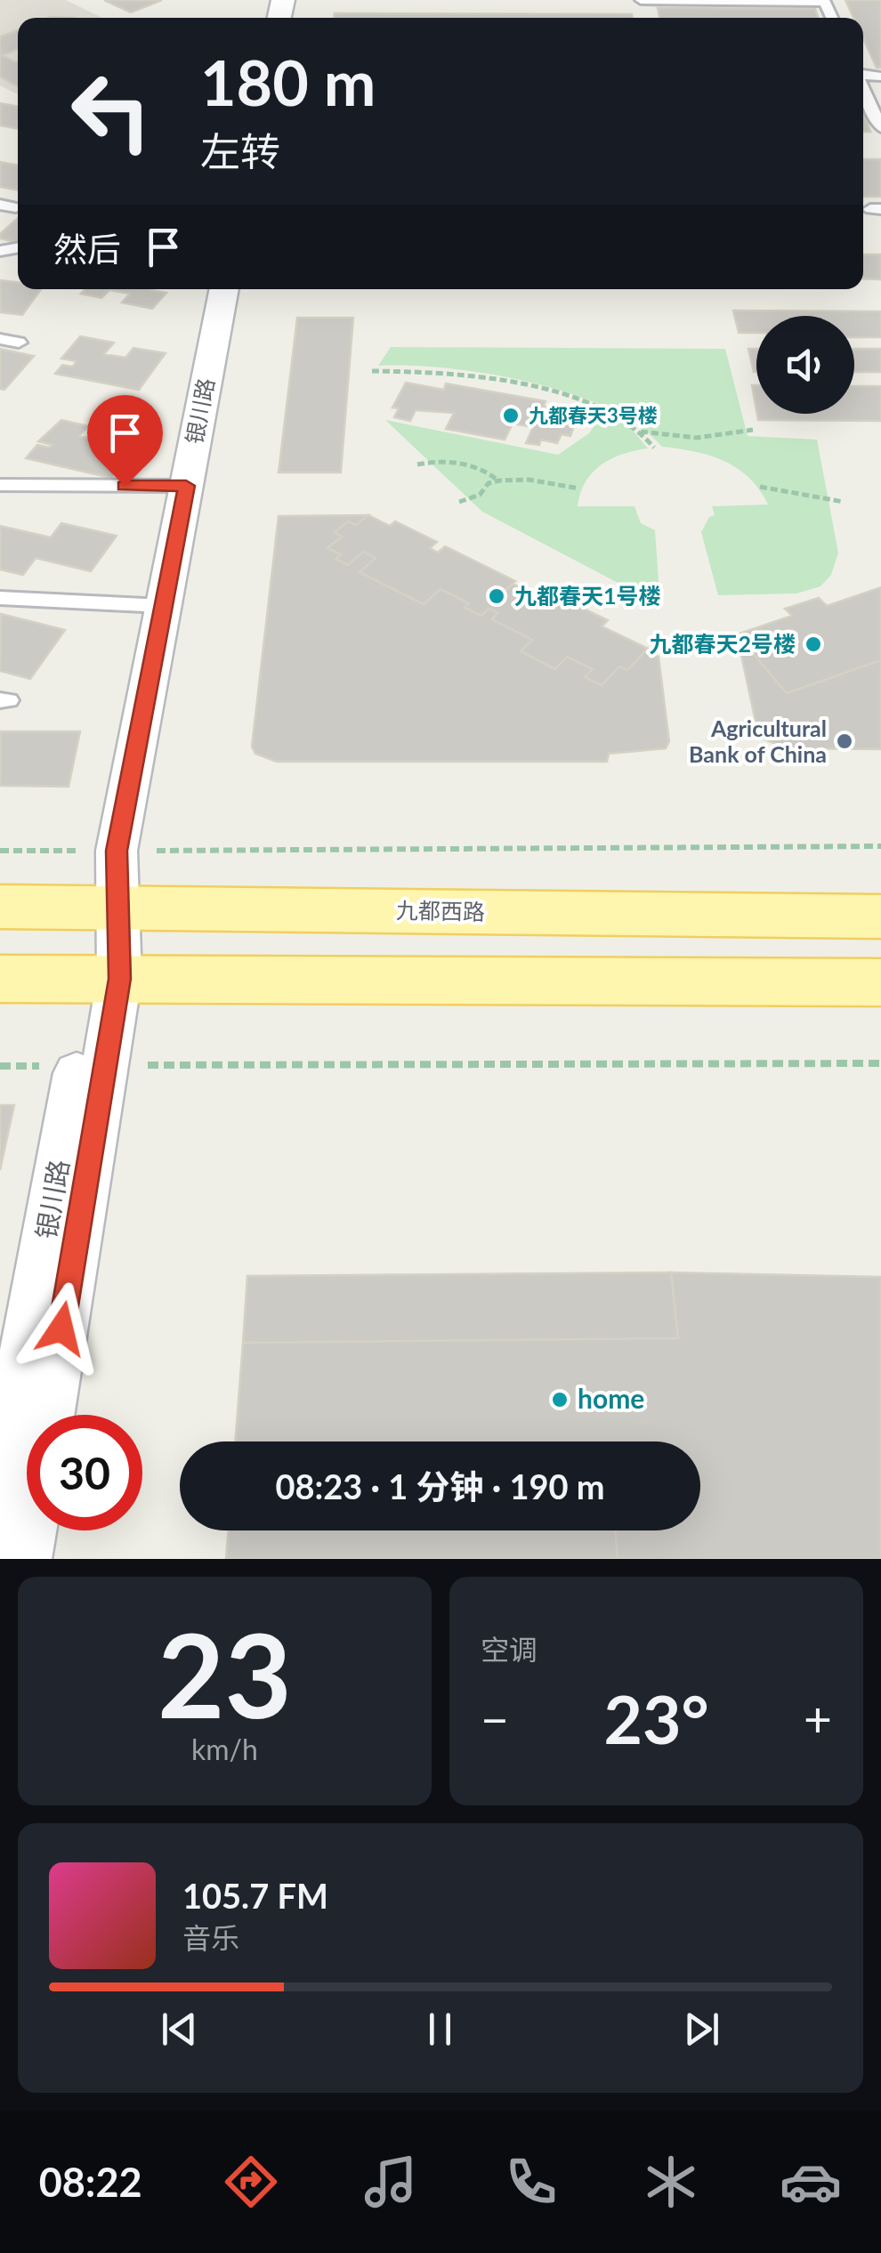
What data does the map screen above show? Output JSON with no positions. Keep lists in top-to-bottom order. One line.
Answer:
{"streets":{"main road":["九都西路"],"street":["银川路"]},"crossings":[["银川路","九都西路"]],"places":["九都春天3号楼","九都春天1号楼","九都春天2号楼","Agricultural Bank of China","home"],"page":{"turn":["180 m","左转"],"then":"然后","limit":"30","trip":"08:23 · 1 分钟 · 190 m","tile":[["23","km/h"],"空调"],"heat":["−","23°","+"],"song":["105.7 FM","音乐"],"tabs":"08:22"}}
